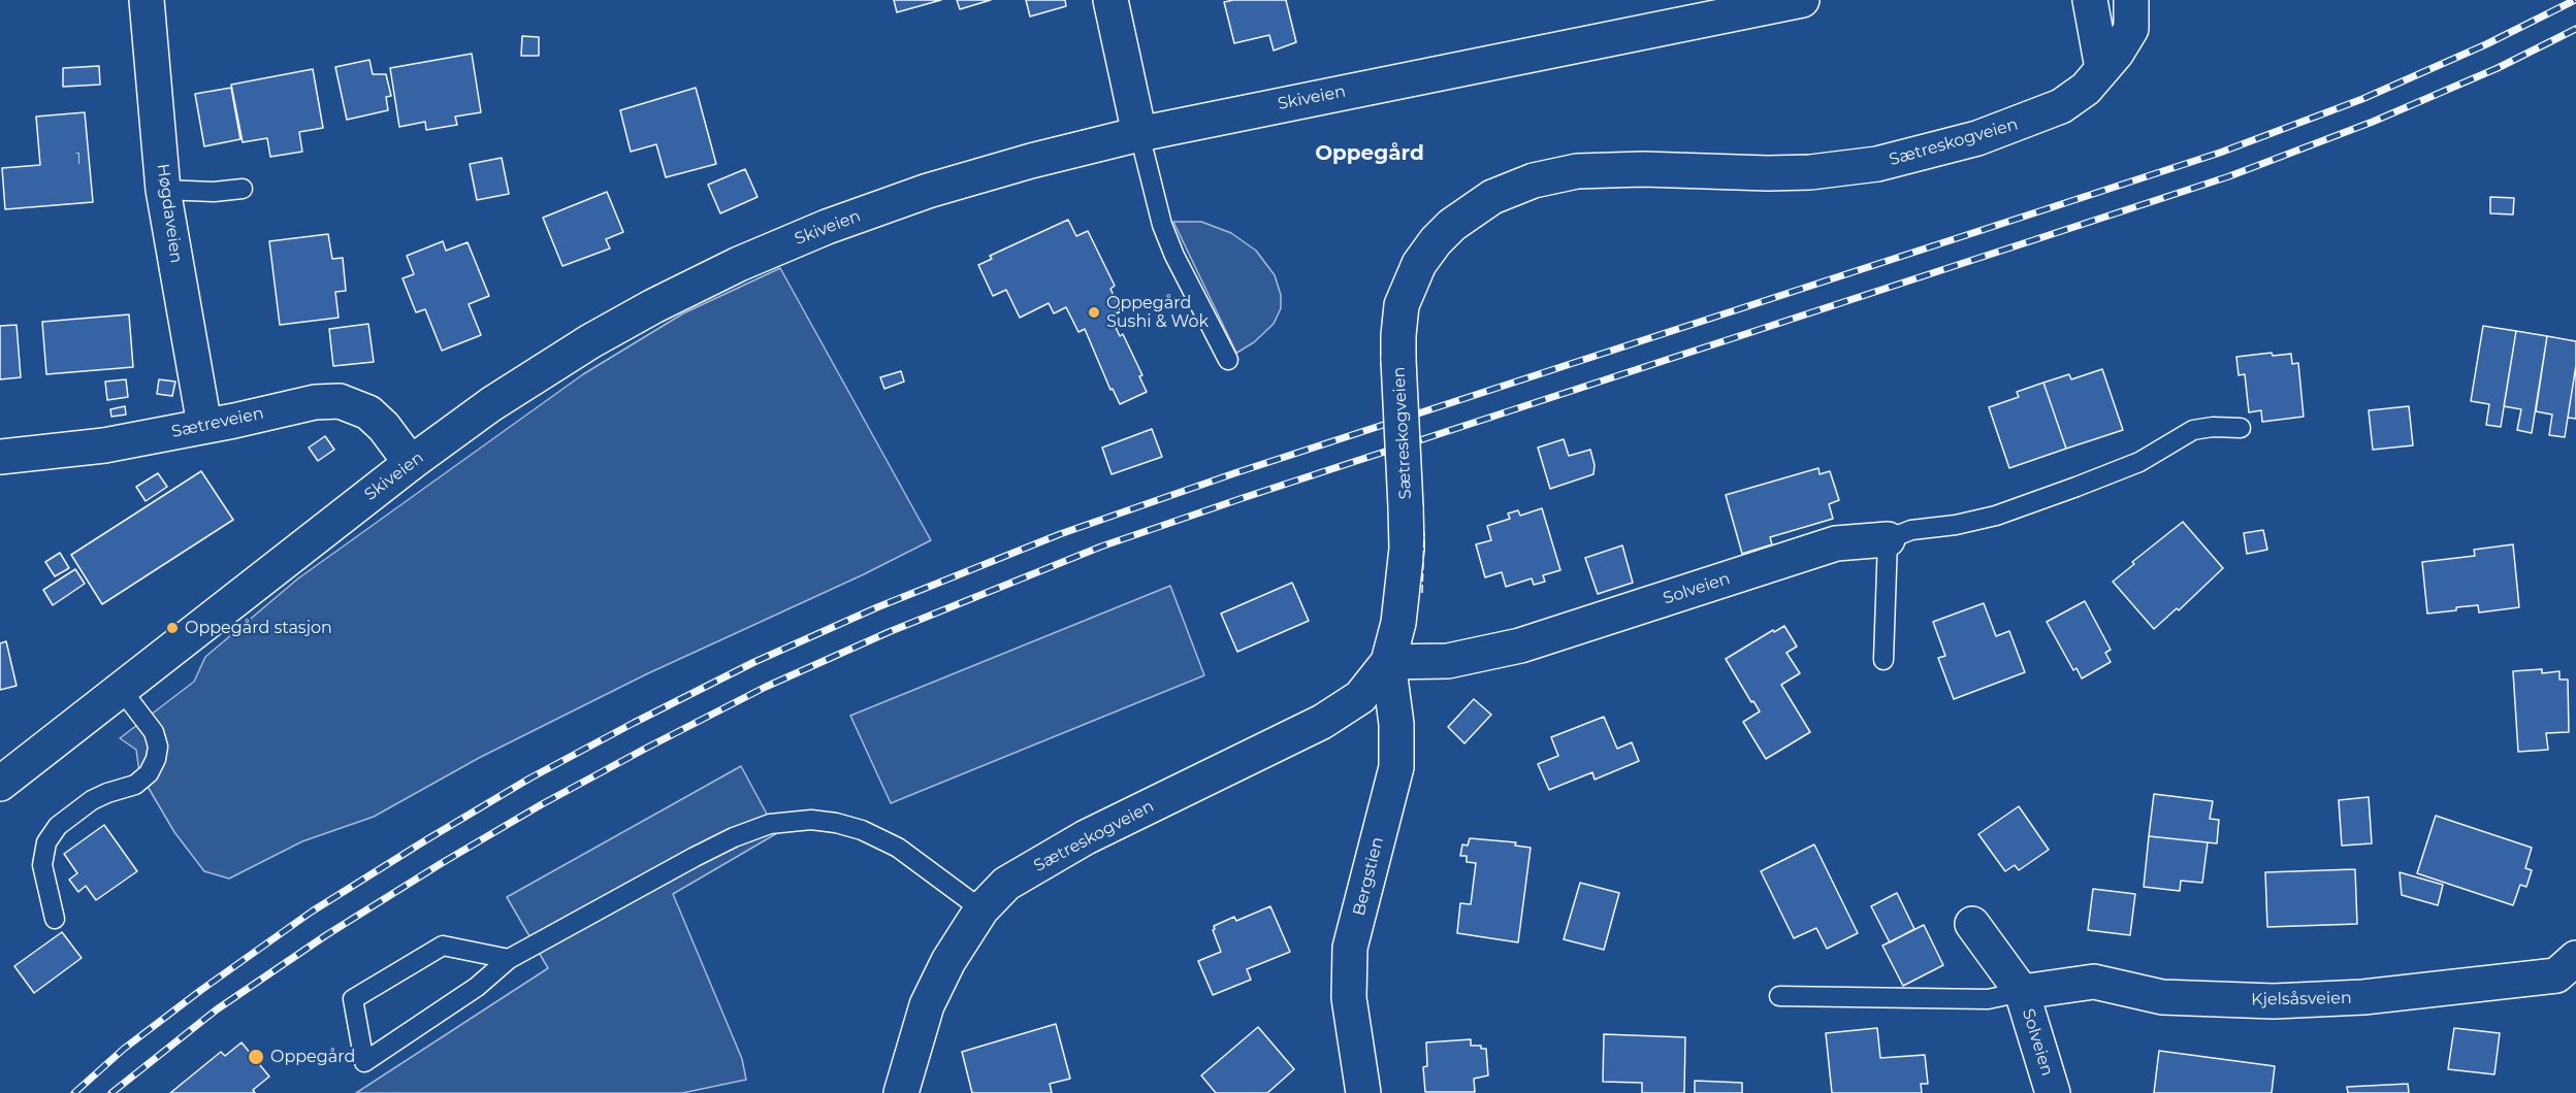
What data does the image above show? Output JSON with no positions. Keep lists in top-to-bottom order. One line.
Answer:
{"streets":{"street":["Skiveien","Sætreskogveien","Høgdaveien","Sætreveien","Solveien","Bergstien","Kjelsåsveien"]},"crossings":[["Skiveien","Sætreveien"],["Sætreskogveien","Solveien"],["Sætreskogveien","Bergstien"],["Høgdaveien","Sætreveien"],["Solveien","Bergstien"],["Solveien","Kjelsåsveien"]],"districts":["Oppegård"],"places":["Oppegård Sushi & Wok","Oppegård stasjon","Oppegård"],"house_numbers":["1"]}
